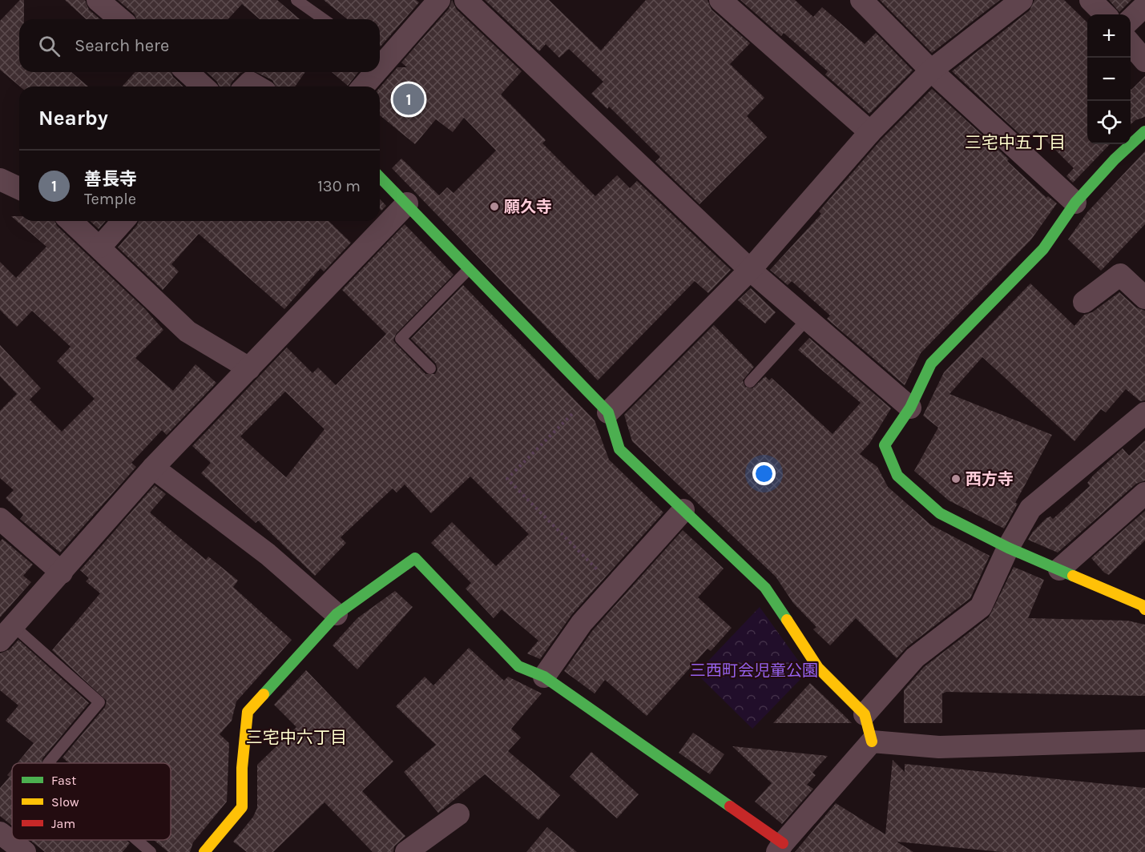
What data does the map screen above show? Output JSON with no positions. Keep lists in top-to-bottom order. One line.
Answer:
{"districts":["三宅中五丁目","三宅中六丁目"],"parks":["三西町会児童公園"],"places":["願久寺","西方寺"],"legend":["Fast","Slow","Jam"],"page":{"map_buttons":["+","−"],"search":"Search here","pins":"1","heading":"Nearby","list":[{"mark":"1","name":"善長寺","note":"Temple","value":"130 m"}]}}
